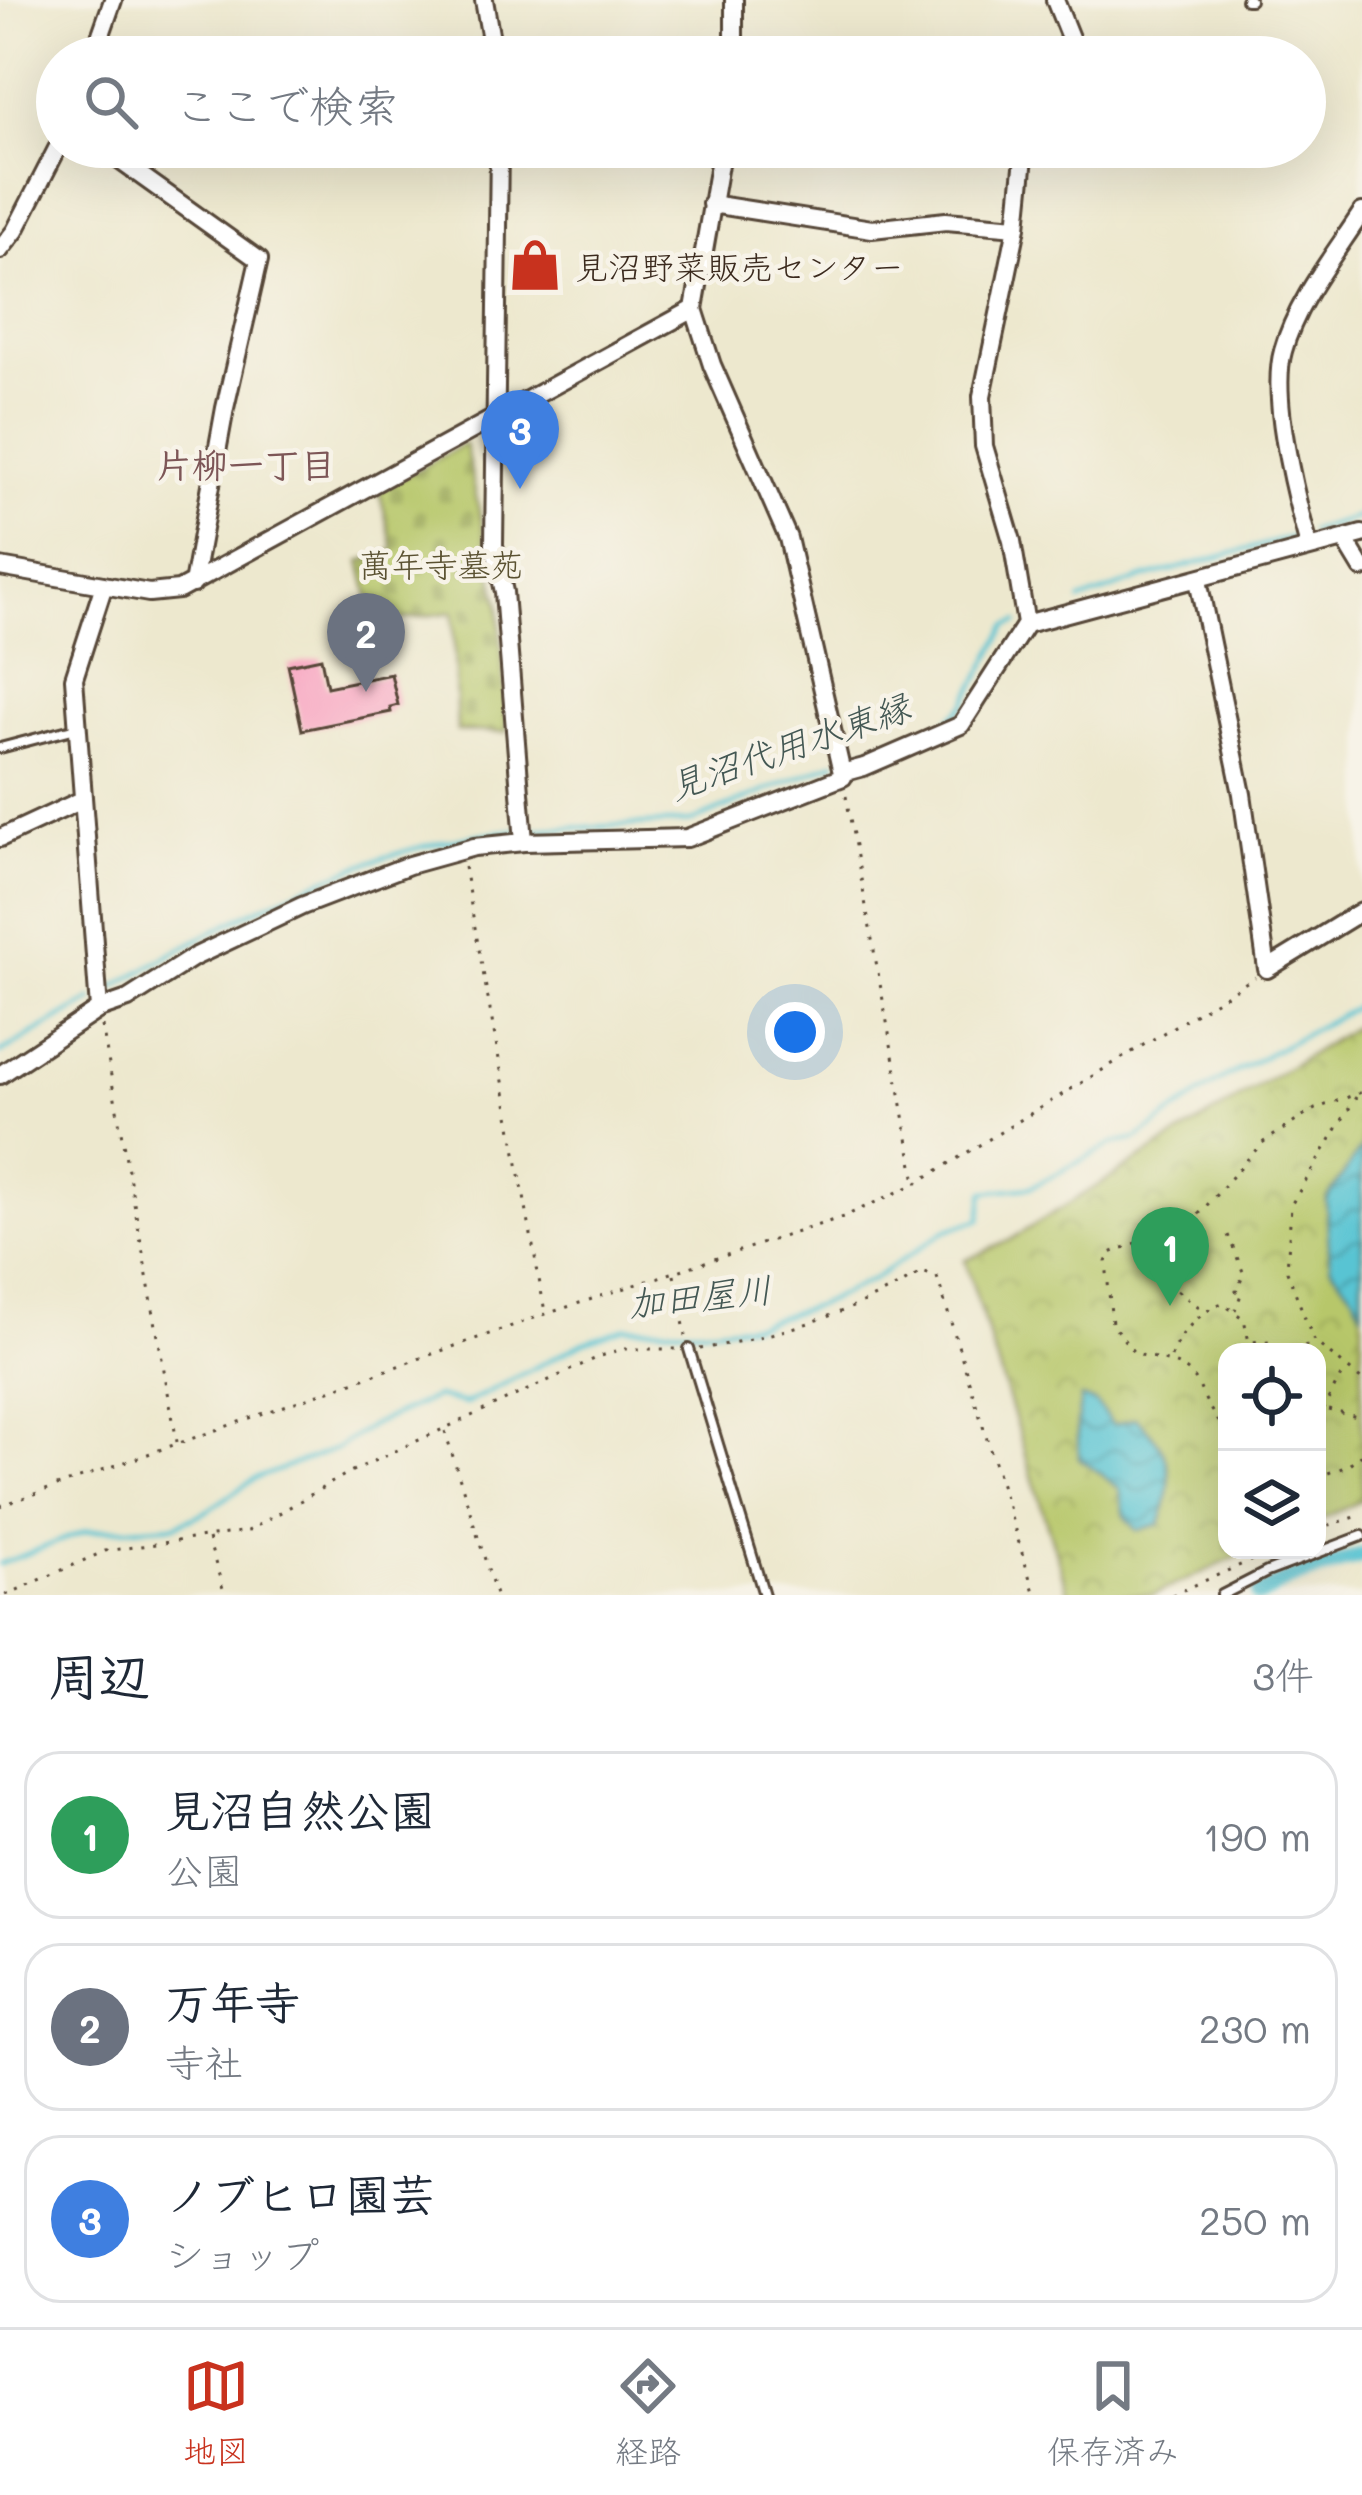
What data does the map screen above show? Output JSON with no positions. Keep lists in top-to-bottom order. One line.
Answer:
{"districts":["片柳一丁目"],"water":["見沼代用水東縁","加田屋川"],"parks":["萬年寺墓苑"],"places":{"shop":["見沼野菜販売センター"]},"page":{"search":"ここで検索","pins":["3","2","1"],"heading":["周辺","3件"],"list":[{"mark":"1","name":"見沼自然公園","note":"公園","value":"190 m"},{"mark":"2","name":"万年寺","note":"寺社","value":"230 m"},{"mark":"3","name":"ノブヒロ園芸","note":"ショップ","value":"250 m"}],"nav":["地図","経路","保存済み"]}}
